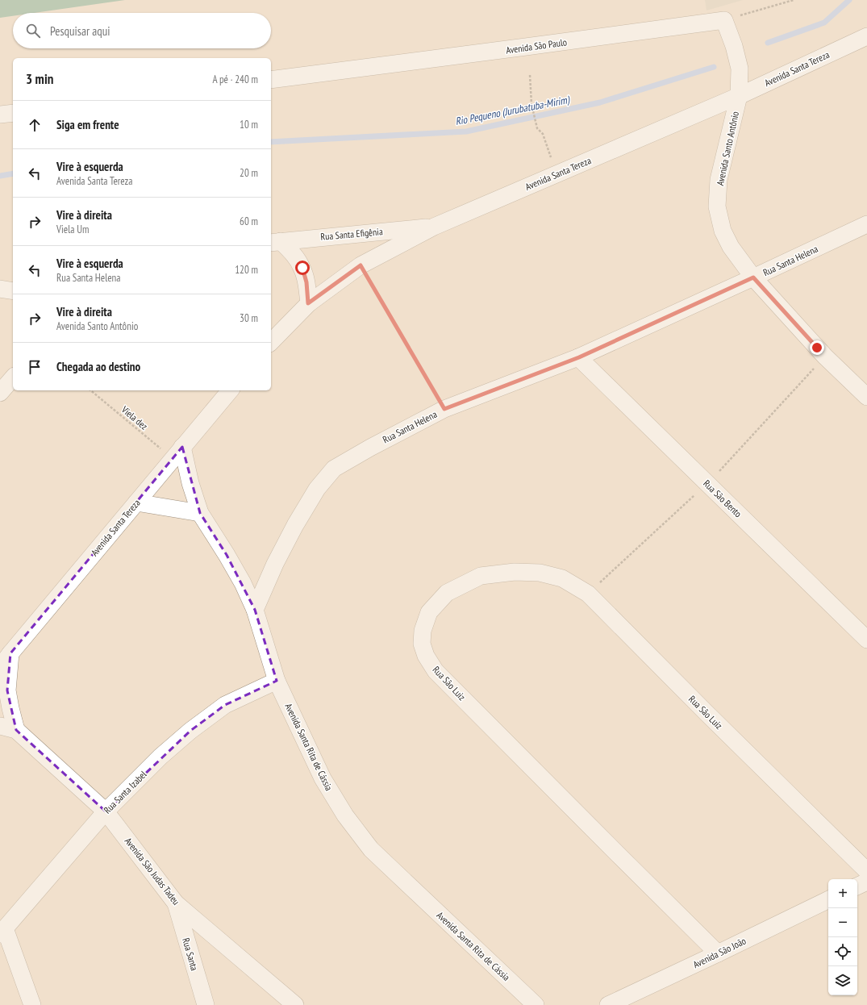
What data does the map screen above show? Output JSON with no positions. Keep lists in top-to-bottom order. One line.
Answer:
{"streets":{"street":["Avenida São Paulo","Avenida Santa Tereza","Avenida Santo Antônio","Rua Santa Efigênia","Rua Santa Helena","Rua São Bento","Rua São Luiz","Avenida Santa Rita de Cássia","Rua Santa Izabel","Avenida São Judas Tadeu","Avenida São João","Rua Santa"],"path":["Viela dez"]},"crossings":[["Avenida Santa Tereza","Avenida Santo Antônio"],["Avenida Santa Tereza","Rua Santa Efigênia"],["Avenida Santa Tereza","Viela dez"],["Avenida Santa Tereza","Avenida Santa Rita de Cássia"],["Avenida Santo Antônio","Rua Santa Helena"],["Rua Santa Helena","Rua São Bento"],["Rua Santa Helena","Avenida Santa Rita de Cássia"],["Viela dez","Avenida Santa Rita de Cássia"],["Rua São Luiz","Avenida São João"],["Avenida Santa Rita de Cássia","Rua Santa Izabel"],["Rua Santa Izabel","Avenida São Judas Tadeu"],["Avenida São Judas Tadeu","Rua Santa"]],"water":["Rio Pequeno (Jurubatuba-Mirim)"],"page":{"search":"Pesquisar aqui","heading":["3 min","A pé · 240 m"],"list":[["Siga em frente","10 m"],["Vire à esquerda","Avenida Santa Tereza","20 m"],["Vire à direita","Viela Um","60 m"],["Vire à esquerda","Rua Santa Helena","120 m"],["Vire à direita","Avenida Santo Antônio","30 m"],"Chegada ao destino"],"map_buttons":["+","−"]}}
